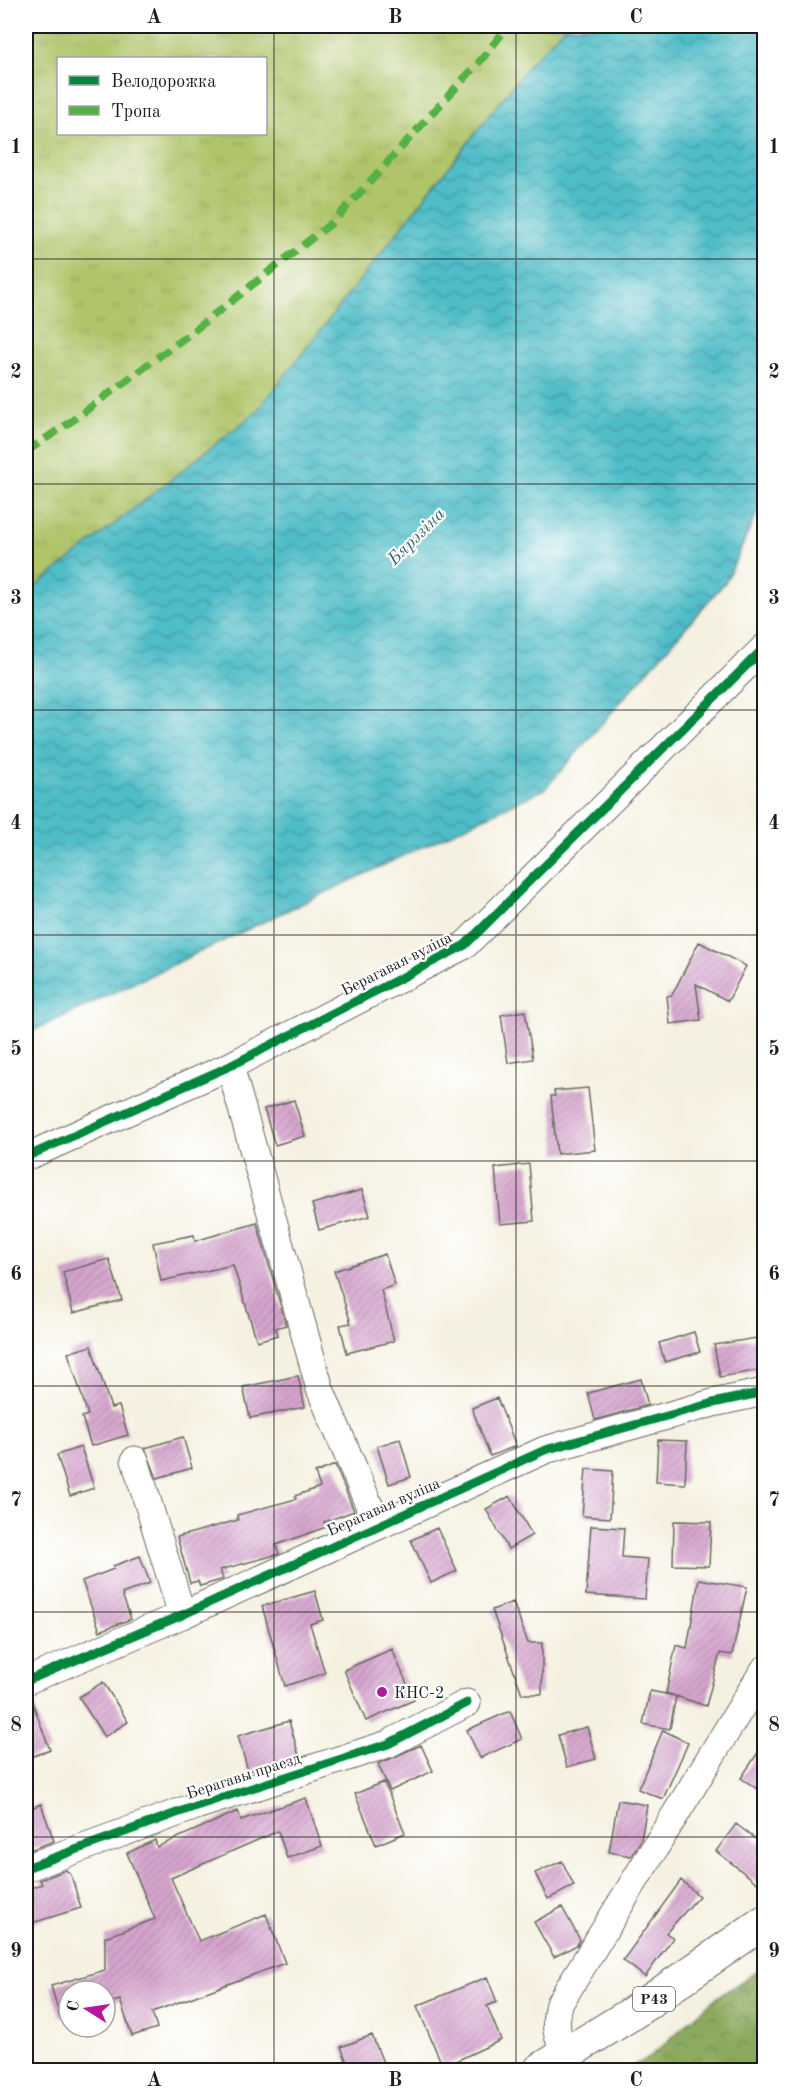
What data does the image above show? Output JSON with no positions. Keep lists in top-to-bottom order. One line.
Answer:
{"streets":{"main road":["Р43"],"street":["Берагавая вуліца","Берагавы праезд"]},"water":["Бярэзіна"],"places":["КНС-2"],"legend":["Велодорожка","Тропа"],"north":"left","grid":{"columns":["A","B","C"],"rows":["1","2","3","4","5","6","7","8","9"]}}
